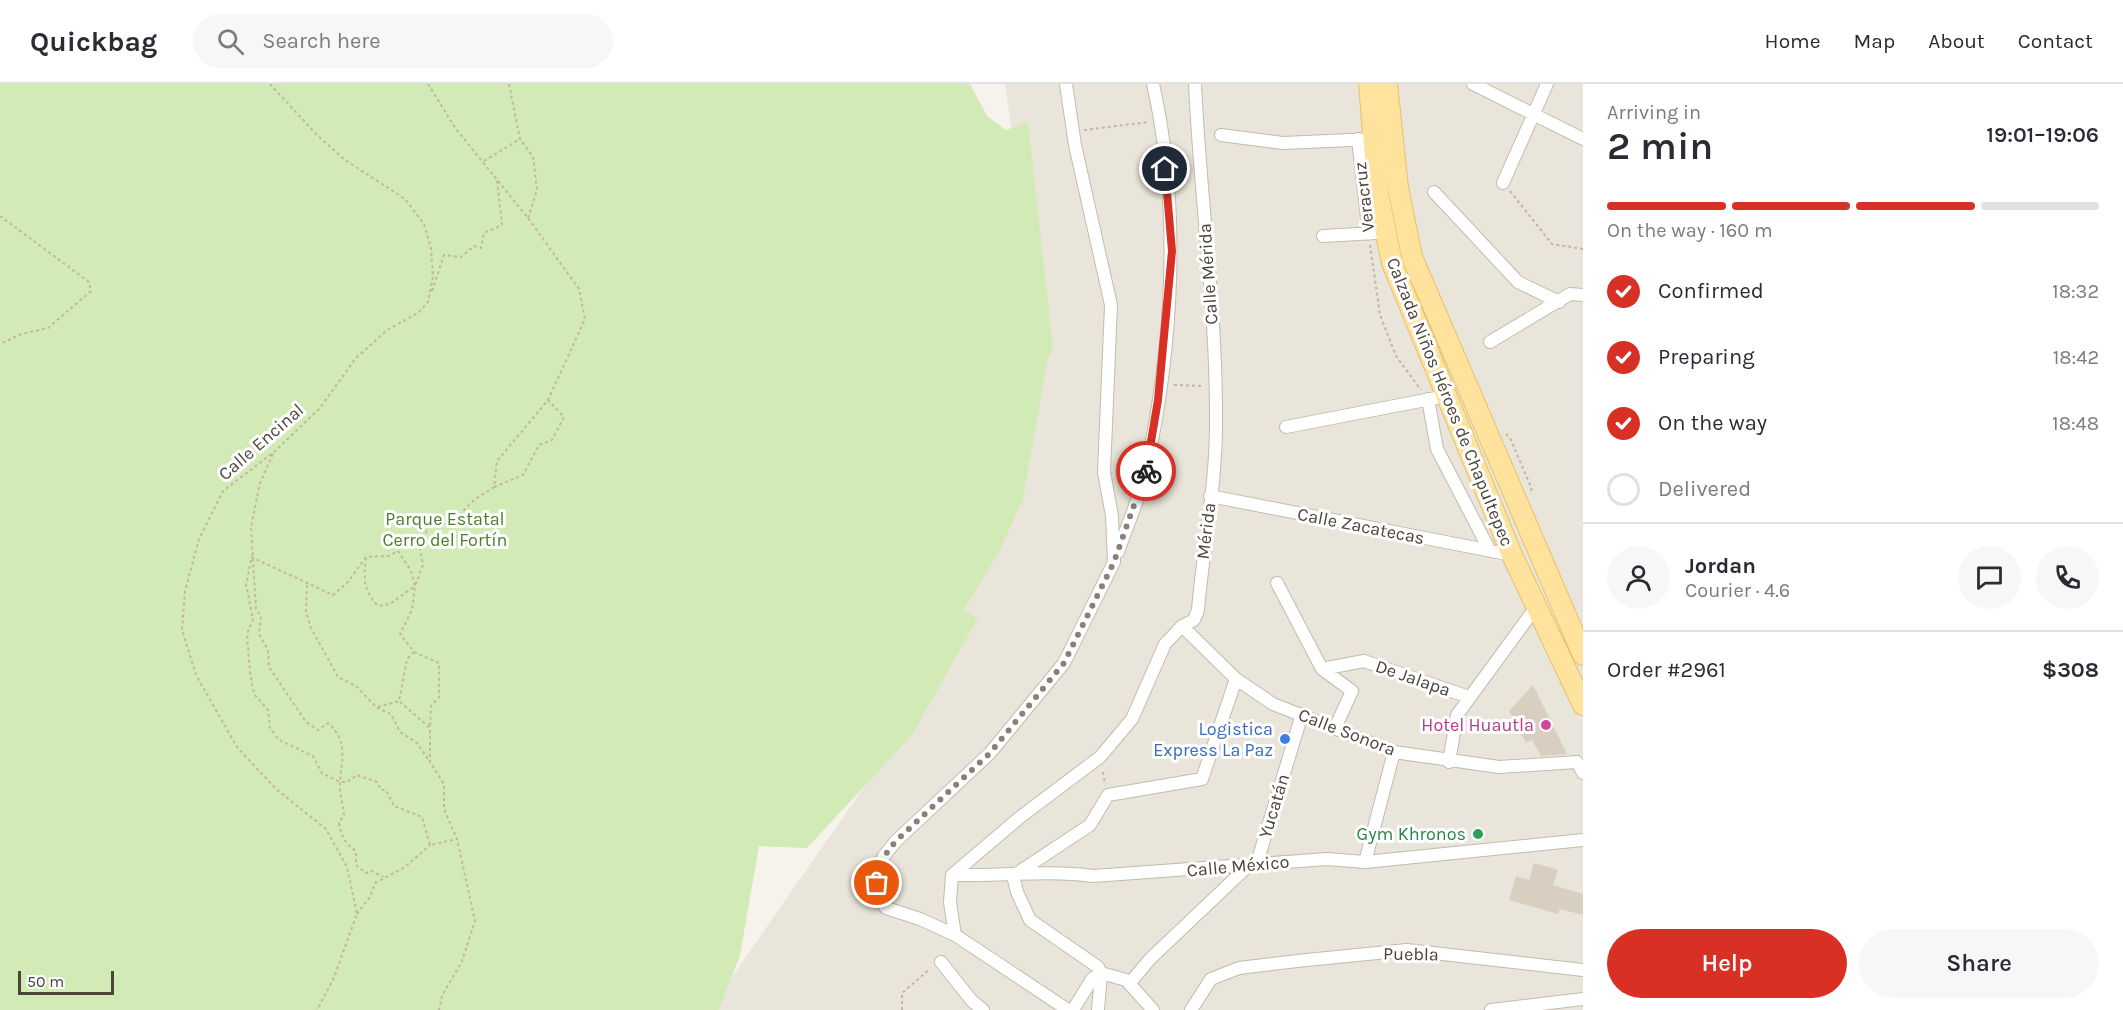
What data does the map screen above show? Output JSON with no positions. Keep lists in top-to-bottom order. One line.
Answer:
{"streets":{"main road":["Calzada Niños Héroes de Chapultepec"],"street":["Calle Mérida","Calle Zacatecas","Mérida","De Jalapa","Calle Sonora","Yucatán","Calle México","Puebla"],"path":["Veracruz","Calle Encinal"]},"crossings":[["Veracruz","Calzada Niños Héroes de Chapultepec"],["Calle Mérida","Mérida"],["Calzada Niños Héroes de Chapultepec","Calle Zacatecas"],["Calle Zacatecas","Mérida"],["Mérida","Calle Sonora"],["Mérida","Calle México"],["Calle Sonora","Yucatán"],["Yucatán","Calle México"]],"parks":["Parque Estatal Cerro del Fortín"],"places":["Hotel Huautla","Logistica Express La Paz","Gym Khronos"],"scale_bar":"50 m","page":{"header":"Quickbag","search":"Search here","nav":["Home","Map","About","Contact"],"heading":["2 min","Arriving in","19:01–19:06"],"panel":["Jordan","Courier · 4.6","Order #2961","$308"],"bar":"On the way · 160 m","list":[["Confirmed","18:32"],["Preparing","18:42"],["On the way","18:48"],"Delivered"],"buttons":["Help","Share"],"scale":"50 m"}}
